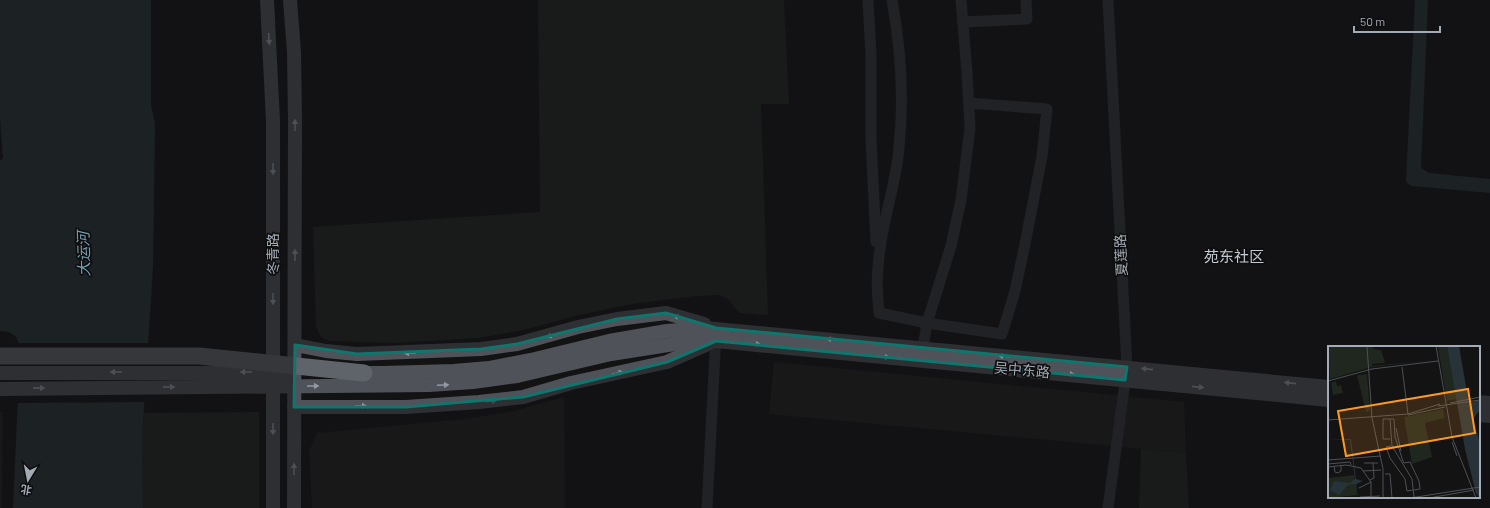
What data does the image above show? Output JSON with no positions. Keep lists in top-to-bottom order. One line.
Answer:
{"streets":{"main road":["冬青路","吴中东路"],"street":["夏莲路"]},"crossings":[["夏莲路","吴中东路"]],"districts":["苑东社区"],"water":["大运河"],"scale_bar":"50 m","north":"bottom"}
